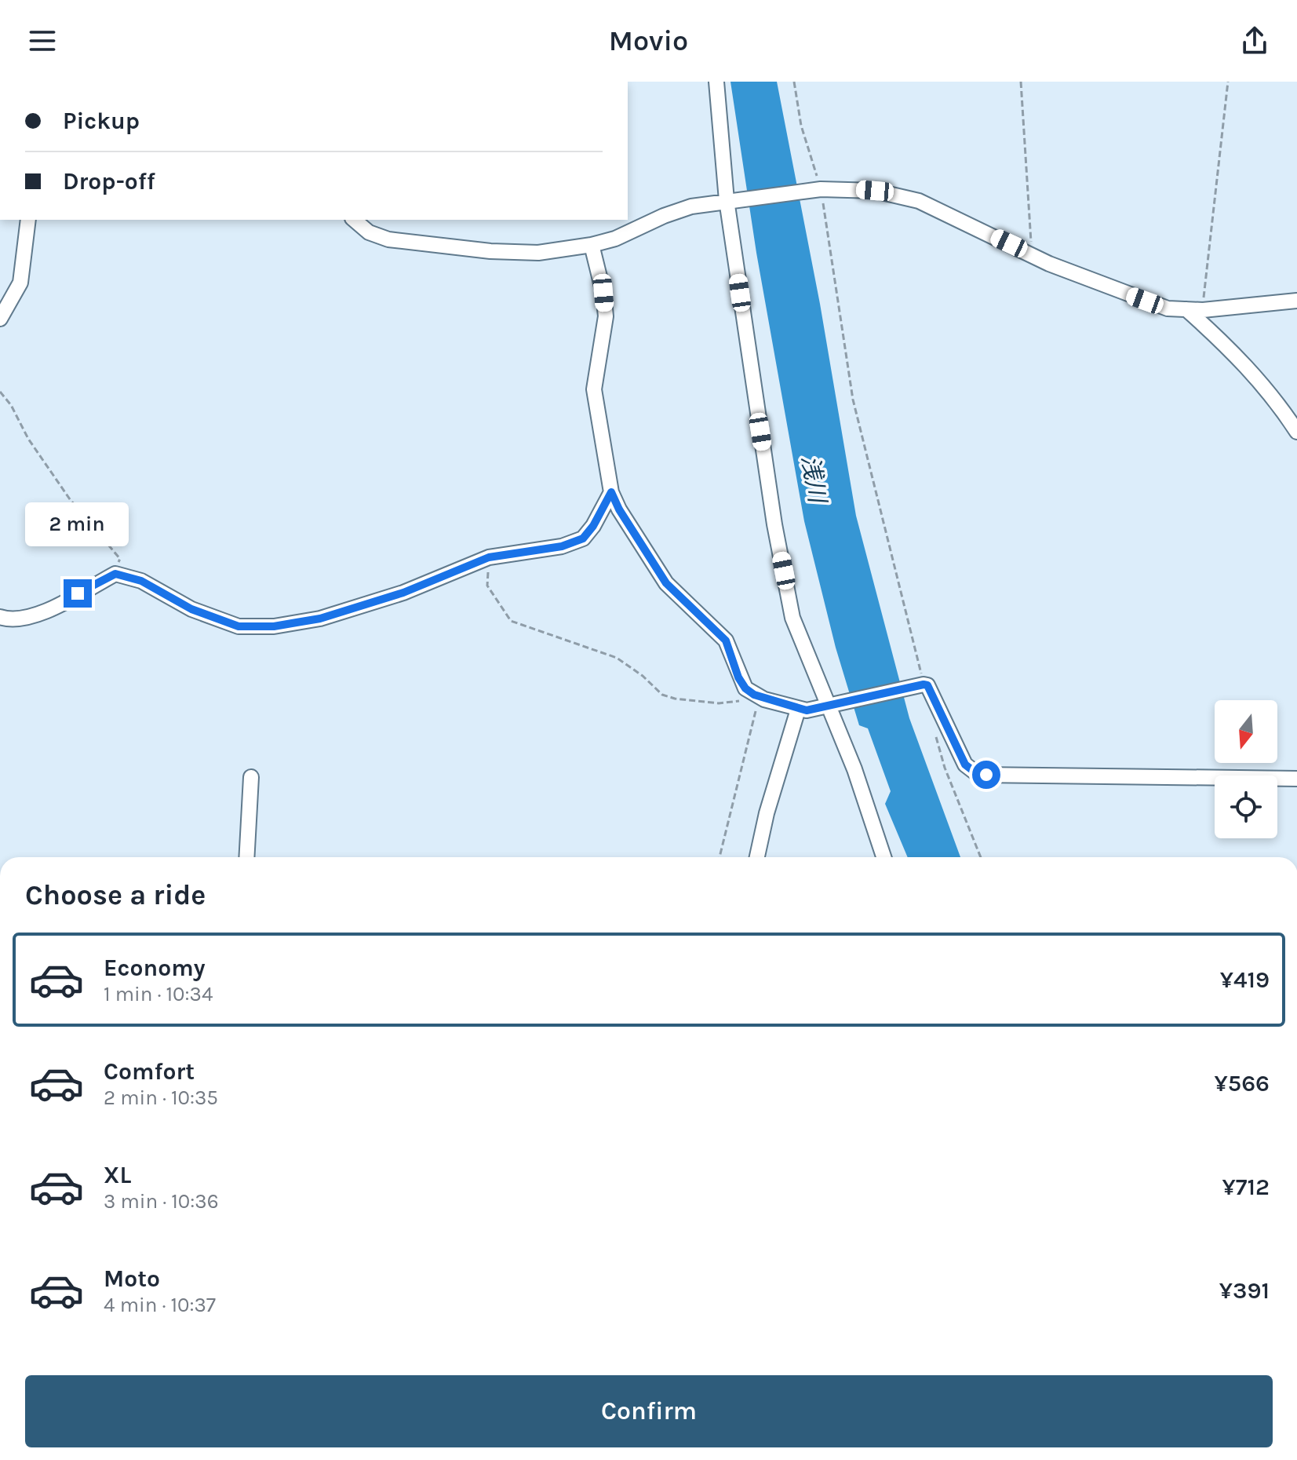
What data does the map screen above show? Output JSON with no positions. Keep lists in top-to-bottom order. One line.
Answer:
{"water":["浅川"],"north":"bottom","page":{"header":"Movio","banner":["Pickup","Drop-off"],"bubble":"2 min","heading":"Choose a ride","list":[{"name":"Economy","note":"1 min · 10:34","value":"¥419"},{"name":"Comfort","note":"2 min · 10:35","value":"¥566"},{"name":"XL","note":"3 min · 10:36","value":"¥712"},{"name":"Moto","note":"4 min · 10:37","value":"¥391"}],"buttons":"Confirm"}}
